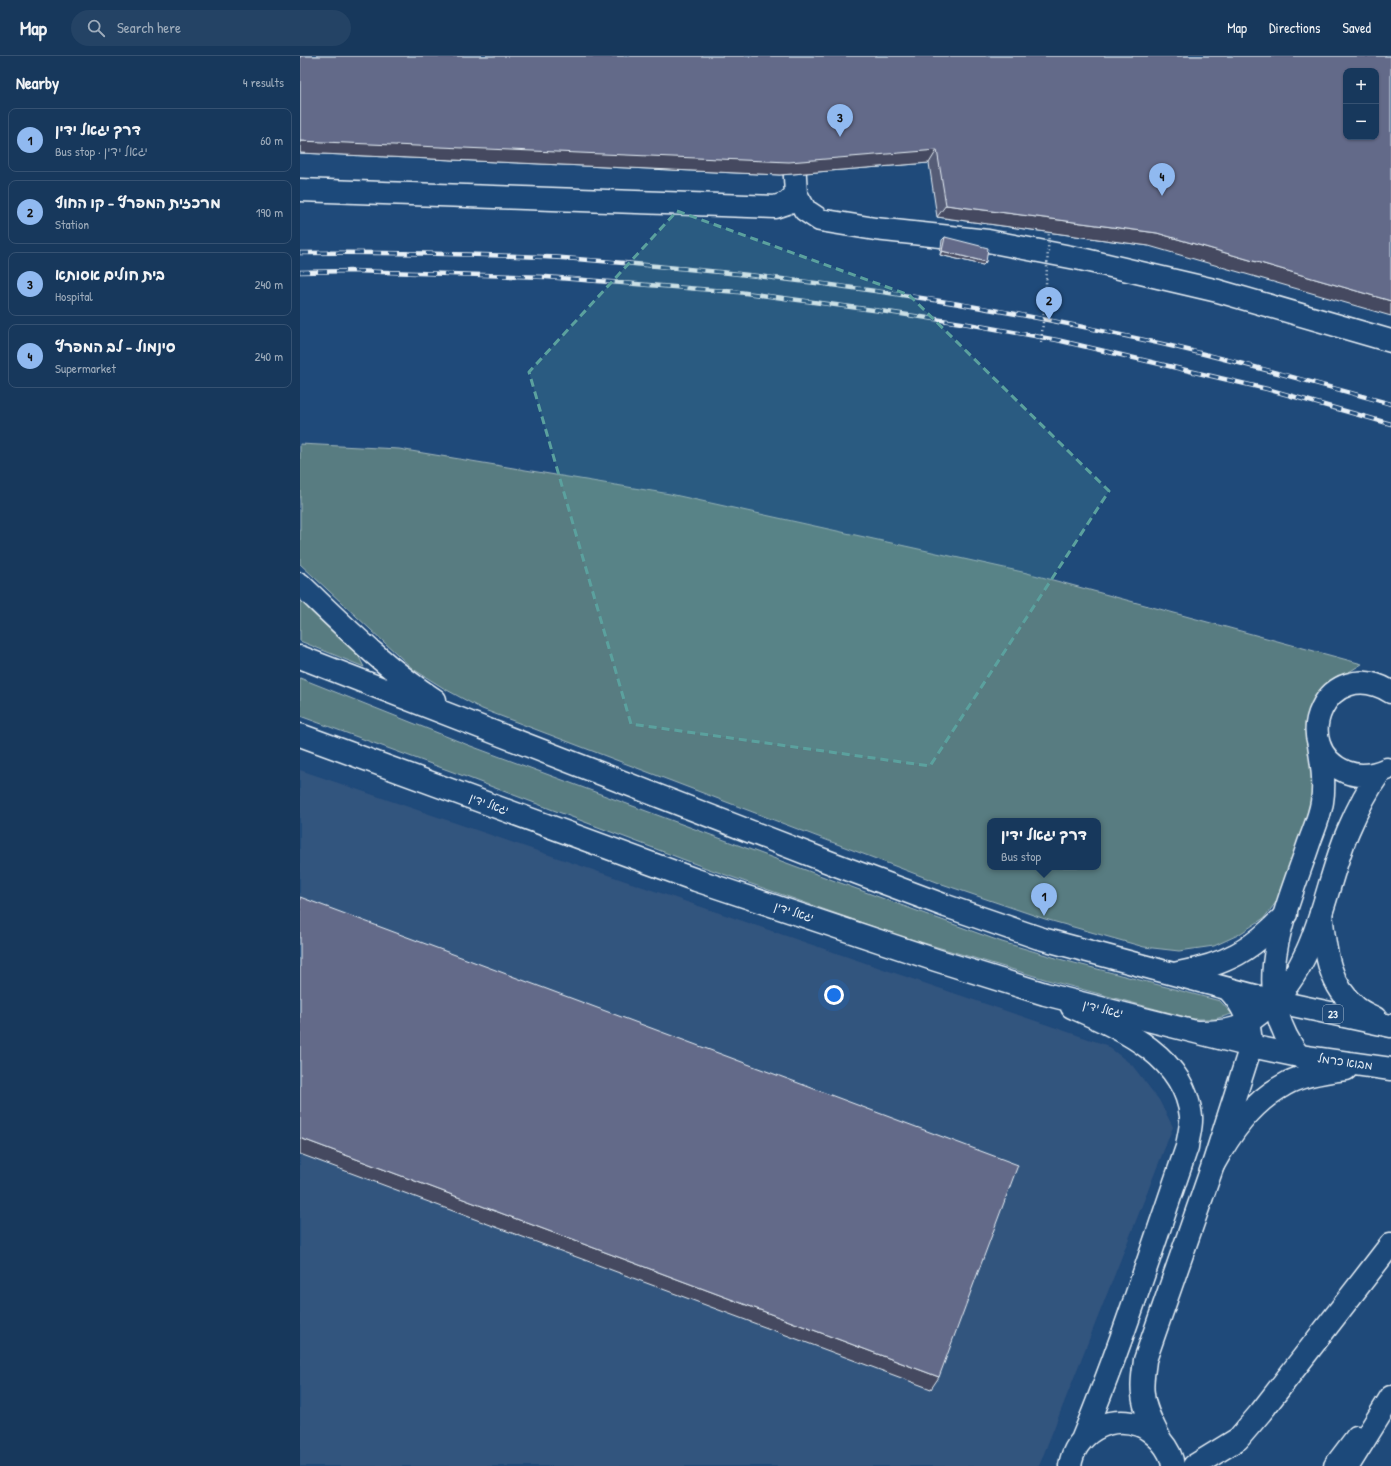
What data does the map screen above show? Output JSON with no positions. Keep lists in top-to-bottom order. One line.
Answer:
{"streets":{"main road":["יגאל ידין","23","מבוא כרמל"]},"crossings":[["יגאל ידין","מבוא כרמל"]],"page":{"header":"Map","search":"Search here","nav":["Map","Directions","Saved"],"heading":["Nearby","4 results"],"map_buttons":["+","−"],"pins":["3","4","2","1"],"list":[{"mark":"1","name":"דרך יגאל ידין","note":"Bus stop · יגאל ידין","value":"60 m"},{"mark":"2","name":"מרכזית המפרץ - קו החוף","note":"Station","value":"190 m"},{"mark":"3","name":"בית חולים אסותא","note":"Hospital","value":"240 m"},{"mark":"4","name":"סינמול - לב המפרץ","note":"Supermarket","value":"240 m"}],"popup":["דרך יגאל ידין","Bus stop"]}}
